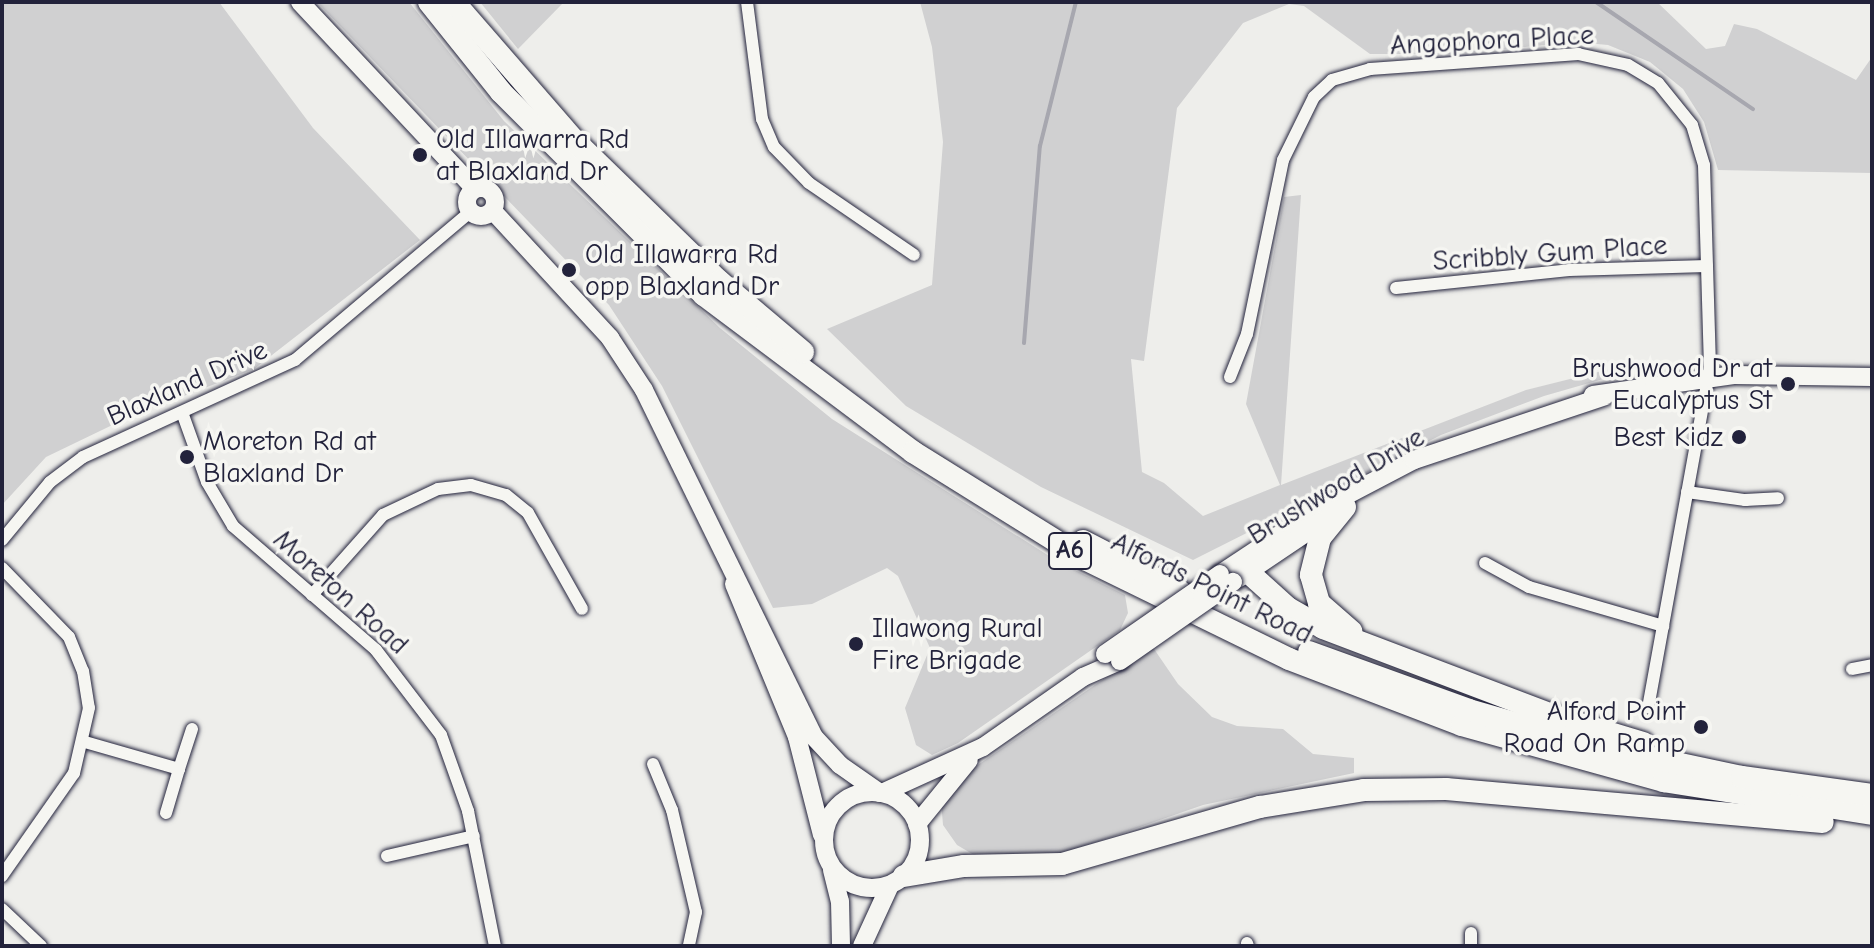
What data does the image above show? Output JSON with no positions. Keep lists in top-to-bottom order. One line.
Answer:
{"streets":{"highway":["A6","Alfords Point Road"],"street":["Angophora Place","Scribbly Gum Place","Blaxland Drive","Brushwood Drive","Moreton Road"]},"crossings":[["Angophora Place","Scribbly Gum Place"],["Angophora Place","Brushwood Drive"],["Blaxland Drive","Moreton Road"]],"places":["Old Illawarra Rd at Blaxland Dr","Old Illawarra Rd opp Blaxland Dr","Brushwood Dr at Eucalyptus St","Best Kidz","Moreton Rd at Blaxland Dr","Illawong Rural Fire Brigade","Alford Point Road On Ramp"]}
